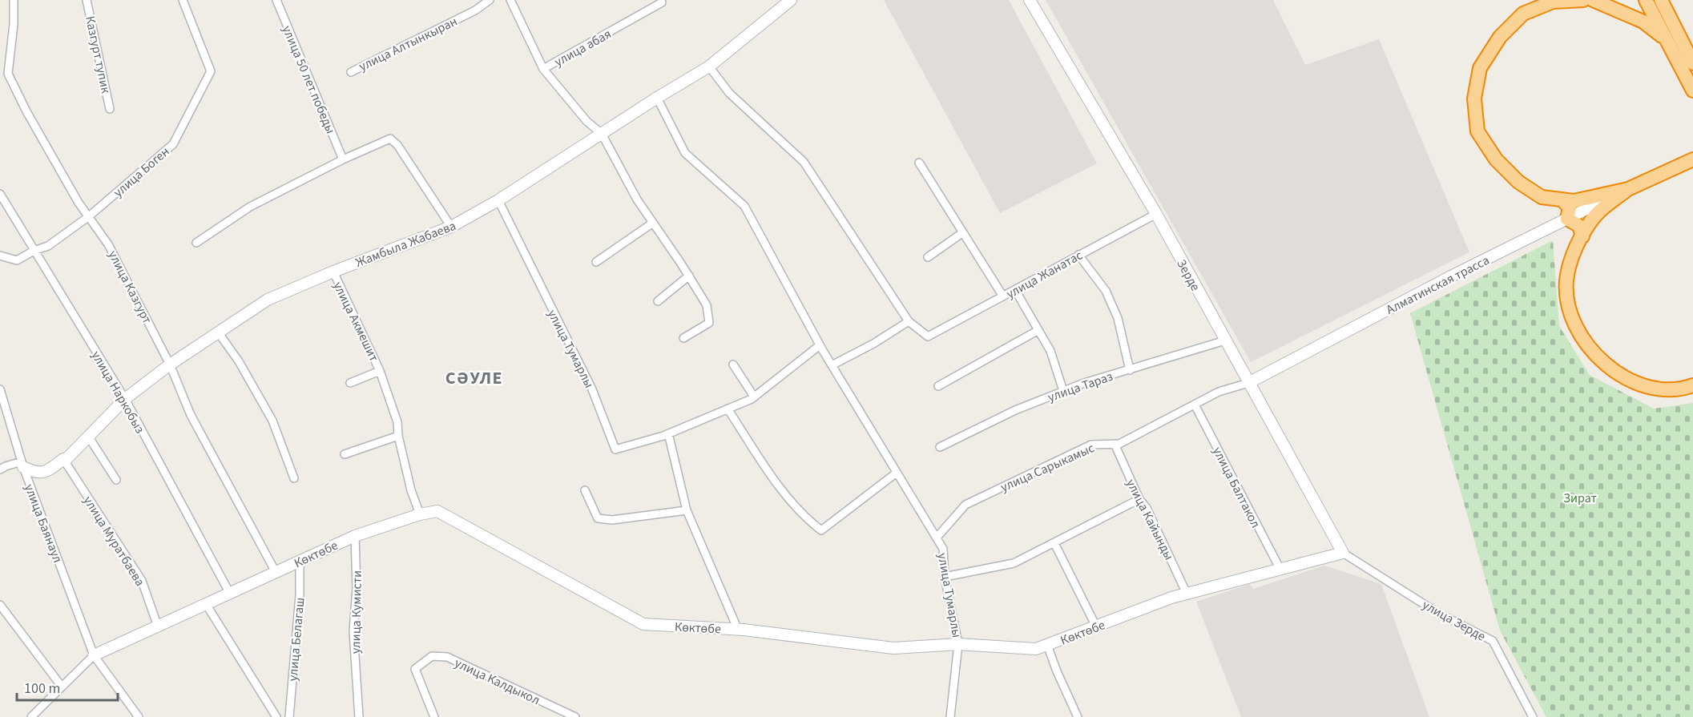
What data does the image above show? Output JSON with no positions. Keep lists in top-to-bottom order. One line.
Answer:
{"streets":{"street":["улица Алтынкыран","улица абая","Казгурт тупик","улица 50 лет победы","улица Боген","Жамбыла Жабаева","улица Жанатас","Зерде","Алматинская трасса","улица Казгурт","улица Акмешит","улица Тумарлы","улица Тараз","улица Наркобыз","улица Сарыкамыс","улица Балтакол","улица Кайынды","улица Баянаул","улица Муратбаева","Көктөбе","улица Кумисти","улица Зерде","улица Белагаш","улица Калдыкол"]},"crossings":[["улица Боген","улица Казгурт"],["улица Боген","улица Наркобыз"],["Жамбыла Жабаева","улица Казгурт"],["Жамбыла Жабаева","улица Акмешит"],["Жамбыла Жабаева","улица Тумарлы"],["Жамбыла Жабаева","улица Наркобыз"],["Жамбыла Жабаева","улица Баянаул"],["Жамбыла Жабаева","улица Муратбаева"],["улица Жанатас","Зерде"],["Зерде","Алматинская трасса"],["Зерде","улица Тараз"],["Зерде","улица Сарыкамыс"],["Зерде","Көктөбе"],["Зерде","улица Зерде"],["Алматинская трасса","улица Сарыкамыс"],["улица Казгурт","Көктөбе"],["улица Акмешит","Көктөбе"],["улица Тумарлы","улица Сарыкамыс"],["улица Тумарлы","Көктөбе"],["улица Наркобыз","Көктөбе"],["улица Сарыкамыс","улица Балтакол"],["улица Сарыкамыс","улица Кайынды"],["улица Балтакол","Көктөбе"],["улица Кайынды","Көктөбе"],["улица Баянаул","Көктөбе"],["улица Муратбаева","Көктөбе"],["Көктөбе","улица Кумисти"],["Көктөбе","улица Зерде"],["Көктөбе","улица Белагаш"]],"districts":["СӘУЛЕ"],"parks":["Зират"],"scale_bar":"100 m"}
